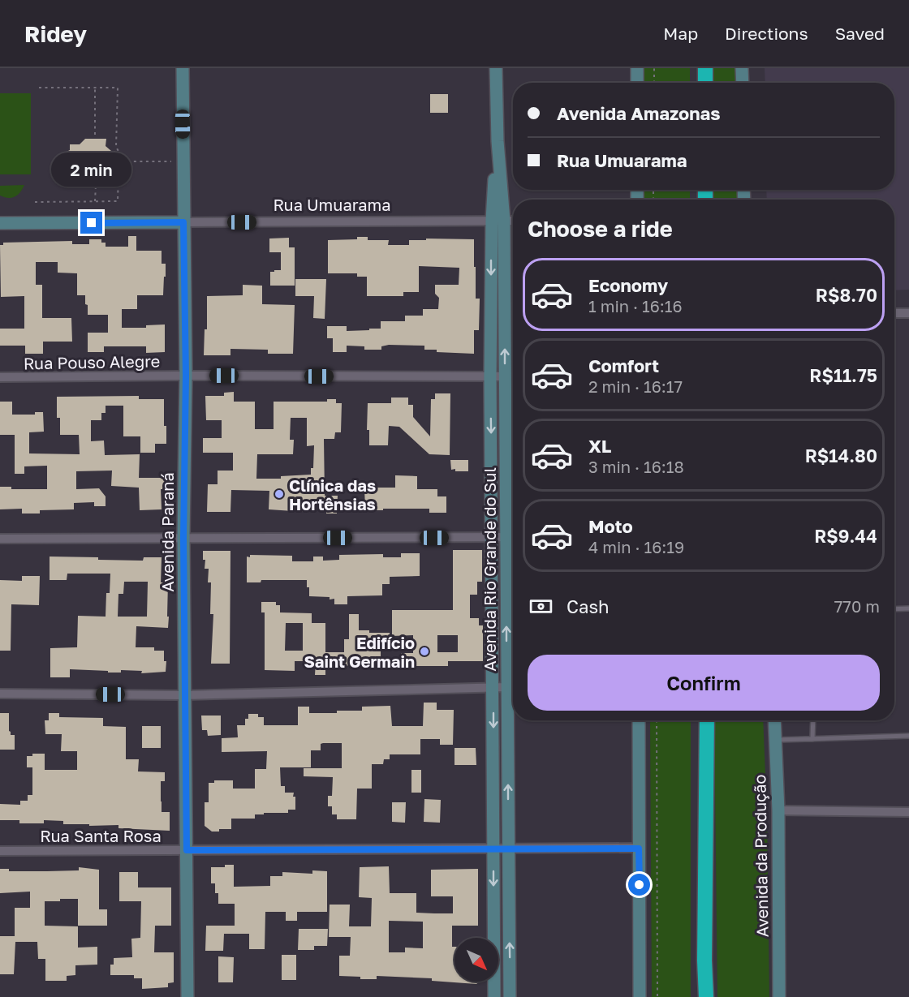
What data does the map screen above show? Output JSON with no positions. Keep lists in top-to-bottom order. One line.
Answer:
{"streets":{"street":["Rua Umuarama","Rua Pouso Alegre","Avenida Paraná","Avenida Rio Grande do Sul","Rua Santa Rosa","Avenida da Produção"]},"crossings":[["Rua Umuarama","Avenida Paraná"],["Rua Umuarama","Avenida Rio Grande do Sul"],["Rua Pouso Alegre","Avenida Paraná"],["Rua Pouso Alegre","Avenida Rio Grande do Sul"],["Avenida Paraná","Rua Santa Rosa"],["Avenida Rio Grande do Sul","Rua Santa Rosa"]],"places":["Clínica das Hortênsias","Edifício Saint Germain"],"north":"bottom right","page":{"header":"Ridey","nav":["Map","Directions","Saved"],"banner":["Avenida Amazonas","Rua Umuarama"],"bubble":"2 min","heading":"Choose a ride","list":[{"name":"Economy","note":"1 min · 16:16","value":"R$8.70"},{"name":"Comfort","note":"2 min · 16:17","value":"R$11.75"},{"name":"XL","note":"3 min · 16:18","value":"R$14.80"},{"name":"Moto","note":"4 min · 16:19","value":"R$9.44"}],"pay":["Cash","770 m"],"buttons":"Confirm"}}
